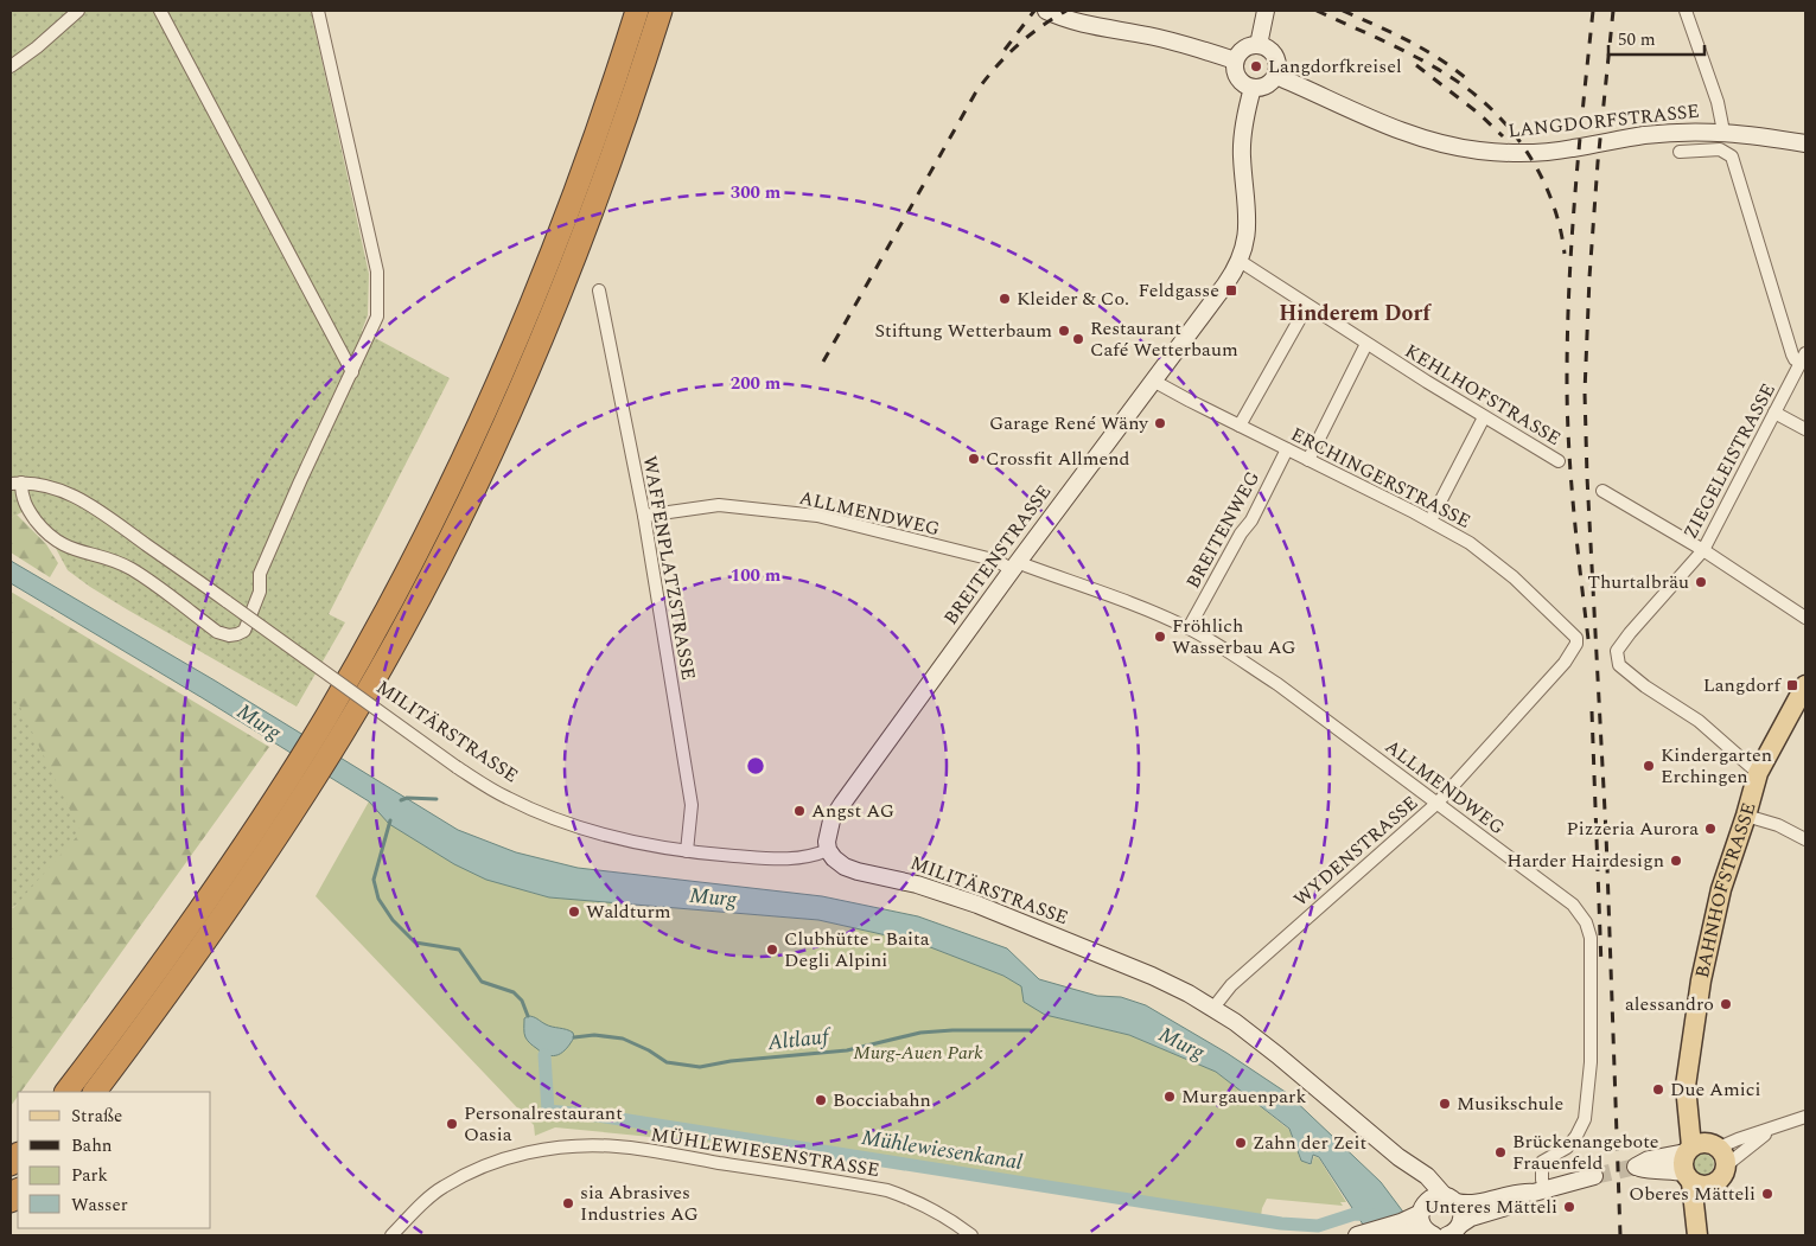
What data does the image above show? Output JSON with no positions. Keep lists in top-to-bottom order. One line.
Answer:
{"streets":{"main road":["BAHNHOFSTRASSE"],"street":["LANGDORFSTRASSE","KEHLHOFSTRASSE","ZIEGELEISTRASSE","ERCHINGERSTRASSE","ALLMENDWEG","BREITENWEG","BREITENSTRASSE","WAFFENPLATZSTRASSE","MILITÄRSTRASSE","WYDENSTRASSE","MÜHLEWIESENSTRASSE"]},"crossings":[["LANGDORFSTRASSE","BREITENSTRASSE"],["KEHLHOFSTRASSE","BREITENSTRASSE"],["ZIEGELEISTRASSE","BAHNHOFSTRASSE"],["ERCHINGERSTRASSE","BREITENWEG"],["ERCHINGERSTRASSE","BREITENSTRASSE"],["ERCHINGERSTRASSE","WYDENSTRASSE"],["ALLMENDWEG","BREITENWEG"],["ALLMENDWEG","BREITENSTRASSE"],["ALLMENDWEG","WAFFENPLATZSTRASSE"],["ALLMENDWEG","WYDENSTRASSE"],["BREITENSTRASSE","MILITÄRSTRASSE"],["WAFFENPLATZSTRASSE","MILITÄRSTRASSE"],["MILITÄRSTRASSE","WYDENSTRASSE"]],"districts":["Hinderem Dorf"],"water":["Murg","Altlauf","Mühlewiesenkanal"],"parks":["Murg-Auen Park"],"places":{"other":["Langdorfkreisel","Kleider & Co.","Stiftung Wetterbaum","Restaurant Café Wetterbaum","Garage René Wäny","Crossfit Allmend","Thurtalbräu","Fröhlich Wasserbau AG","Kindergarten Erchingen","Angst AG","Pizzeria Aurora","Harder Hairdesign","Waldturm","Clubhütte - Baita Degli Alpini","alessandro","Due Amici","Murgauenpark","Bocciabahn","Musikschule","Personalrestaurant Oasia","Zahn der Zeit","Brückenangebote Frauenfeld","Oberes Mätteli","sia Abrasives Industries AG","Unteres Mätteli"],"transit":["Feldgasse","Langdorf"]},"legend":["Straße","Bahn","Park","Wasser"],"scale_bar":"50 m","rings":["300 m","200 m","100 m"]}
